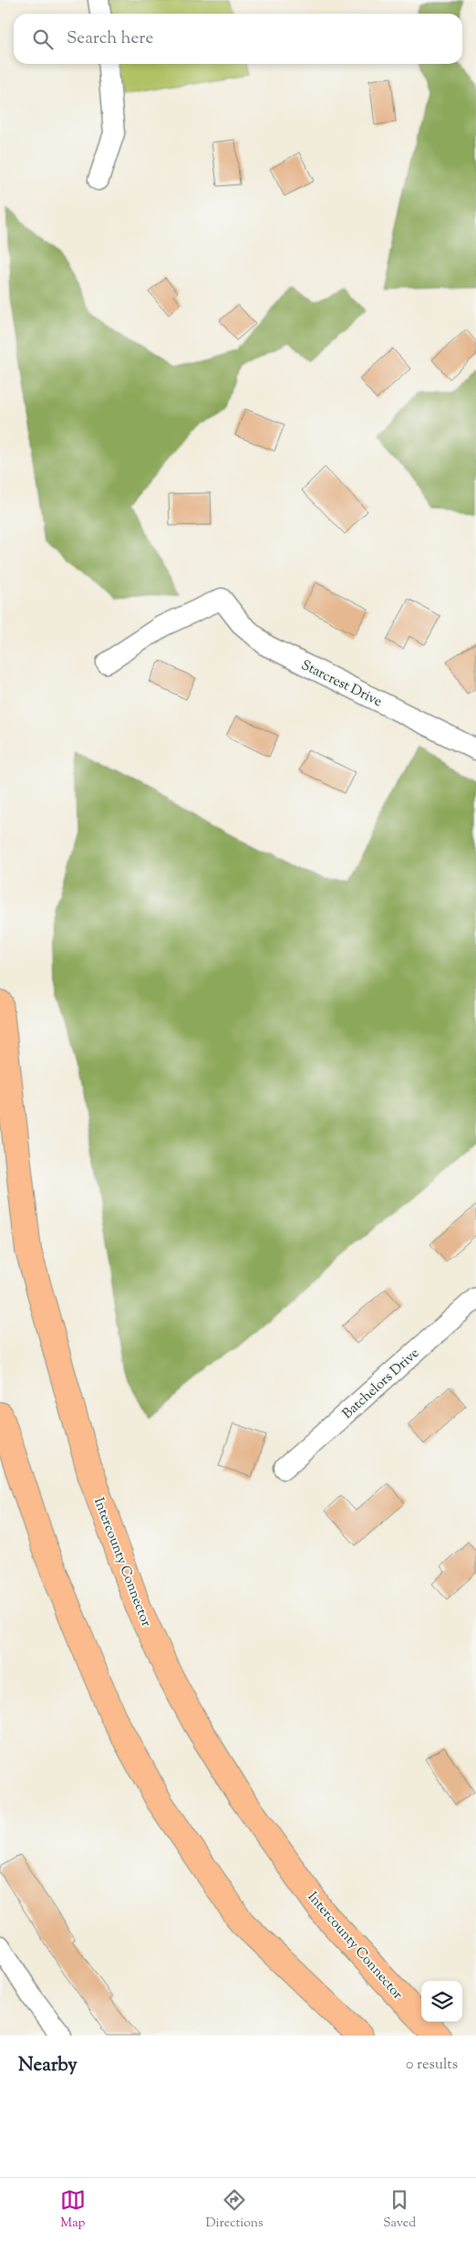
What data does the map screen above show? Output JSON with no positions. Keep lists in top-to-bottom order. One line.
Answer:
{"streets":{"highway":["Intercounty Connector"],"street":["Starcrest Drive","Batchelors Drive"]},"page":{"search":"Search here","heading":["Nearby","0 results"],"nav":["Map","Directions","Saved"]}}
